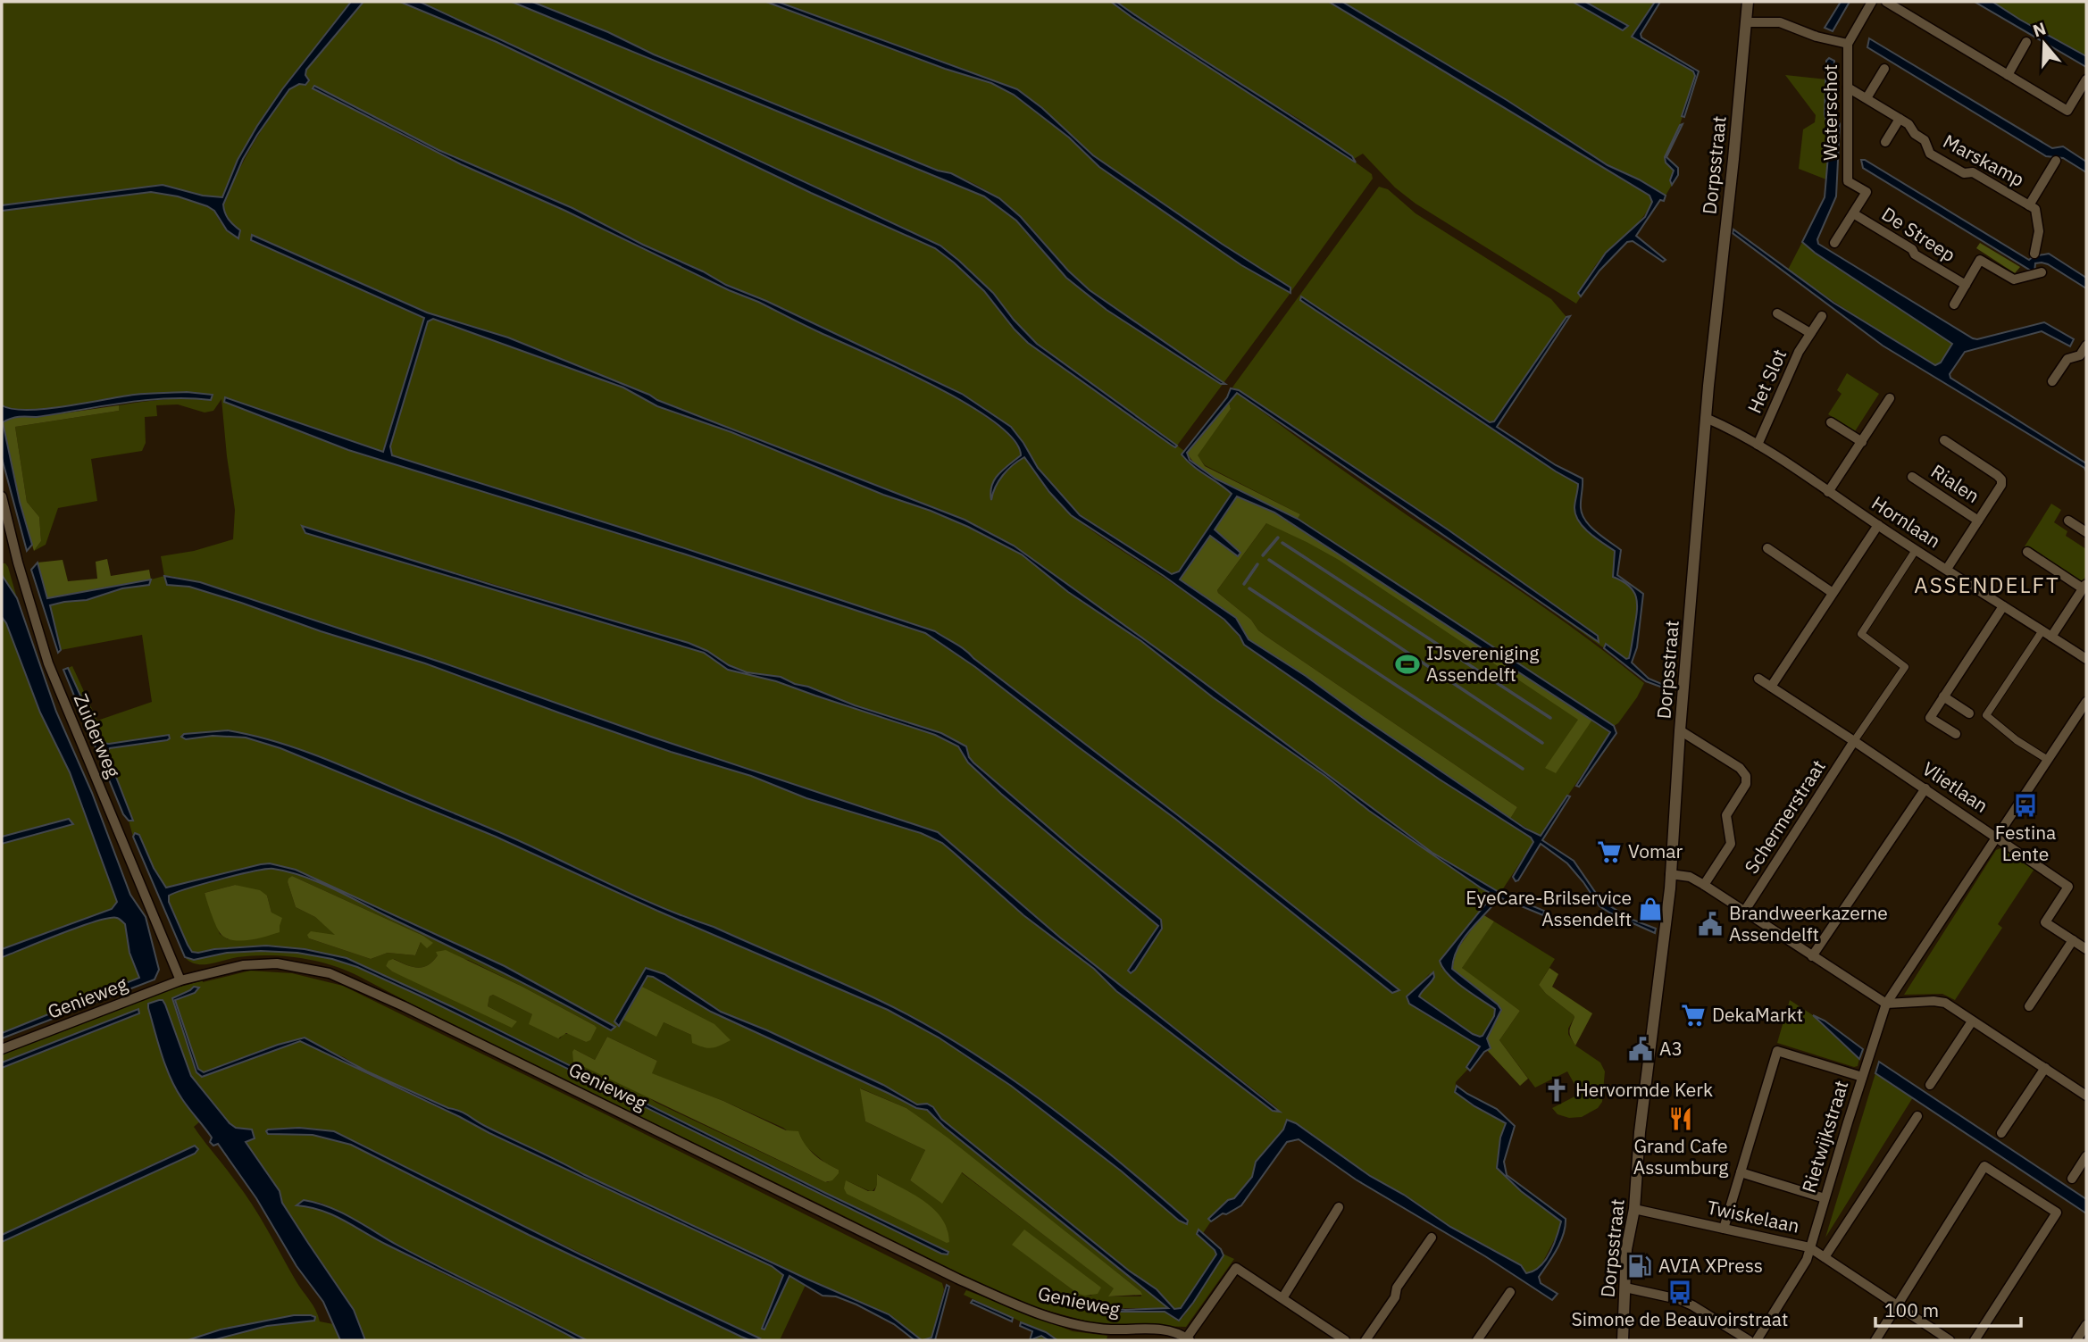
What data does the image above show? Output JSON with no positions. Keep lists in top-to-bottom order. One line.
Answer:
{"streets":{"street":["Waterschot","Marskamp","Dorpsstraat","De Streep","Het Slot","Rialen","Hornlaan","Zuiderweg","Vlietlaan","Schermerstraat","Genieweg","Rietwijkstraat","Twiskelaan"]},"crossings":[["Waterschot","Marskamp"],["Waterschot","Dorpsstraat"],["Waterschot","De Streep"],["Dorpsstraat","Hornlaan"],["Dorpsstraat","Twiskelaan"],["Het Slot","Hornlaan"],["Rialen","Hornlaan"],["Zuiderweg","Genieweg"],["Vlietlaan","Schermerstraat"],["Vlietlaan","Rietwijkstraat"],["Rietwijkstraat","Twiskelaan"]],"districts":["ASSENDELFT"],"places":{"sports":["IJsvereniging Assendelft"],"bus stop":["Festina Lente","Simone de Beauvoirstraat"],"supermarket":["Vomar","DekaMarkt"],"shop":["EyeCare-Brilservice Assendelft"],"public building":["Brandweerkazerne Assendelft","A3"],"church":["Hervormde Kerk"],"restaurant":["Grand Cafe Assumburg"],"fuel station":["AVIA XPress"]},"scale_bar":"100 m","north":"top"}
